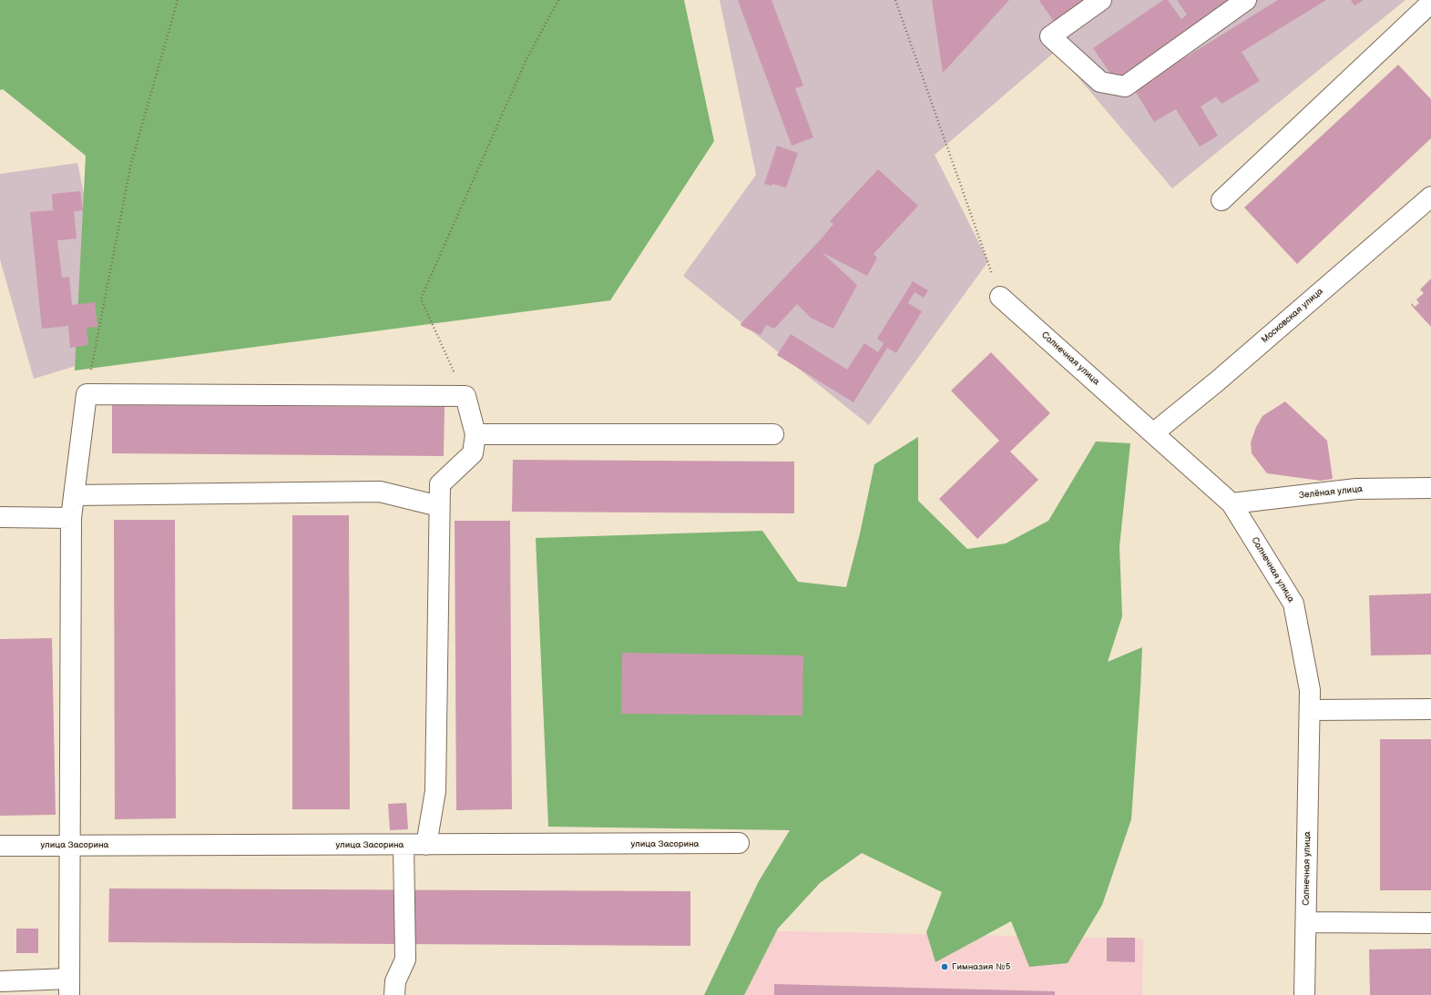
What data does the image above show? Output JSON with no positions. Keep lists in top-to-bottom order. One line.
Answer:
{"streets":{"street":["Московская улица","Солнечная улица","Зелёная улица","улица Засорина"]},"crossings":[["Московская улица","Солнечная улица"],["Солнечная улица","Зелёная улица"]],"places":["Гимназия №5"]}
